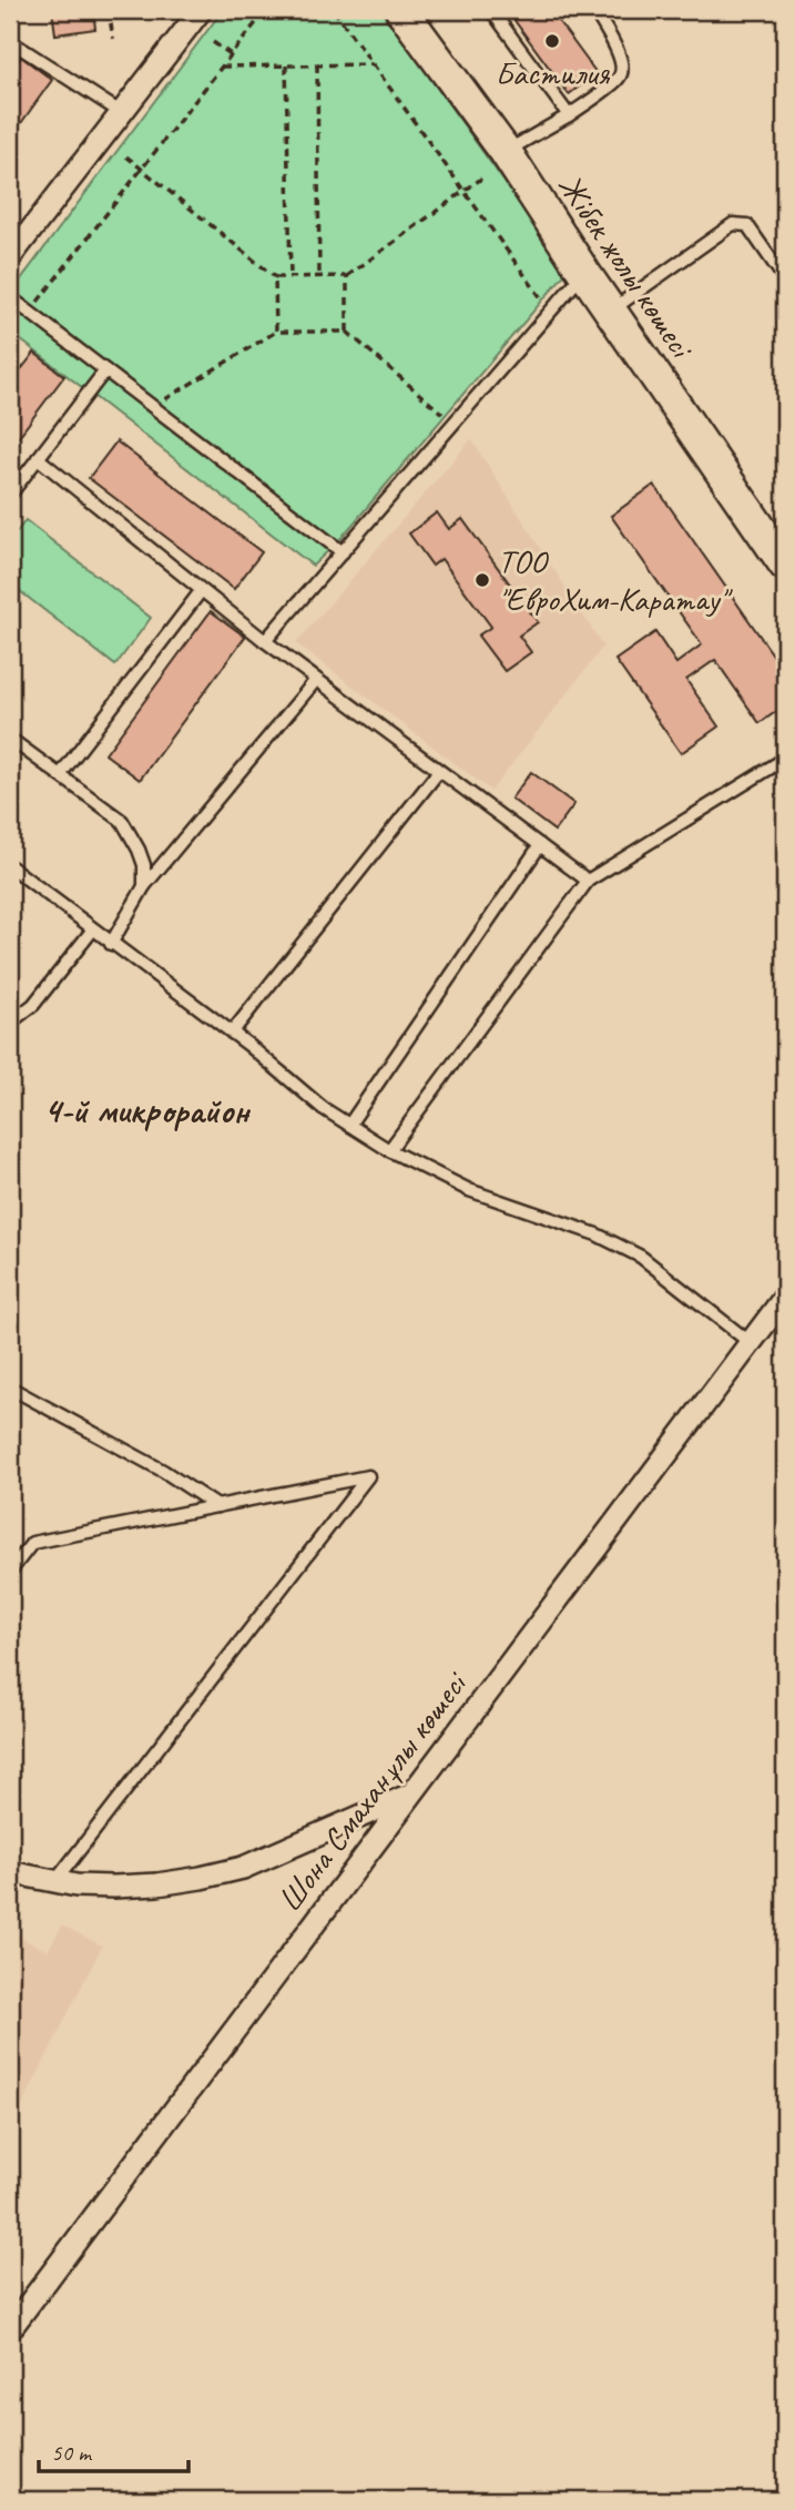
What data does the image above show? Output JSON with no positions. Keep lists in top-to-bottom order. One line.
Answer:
{"streets":{"main road":["Жібек жолы көшесі"],"street":["Шона Смаханұлы көшесі"]},"districts":["4-й микрорайон"],"places":["Бастилия","ТОО \"ЕвроХим-Каратау\""],"scale_bar":"50 m"}
